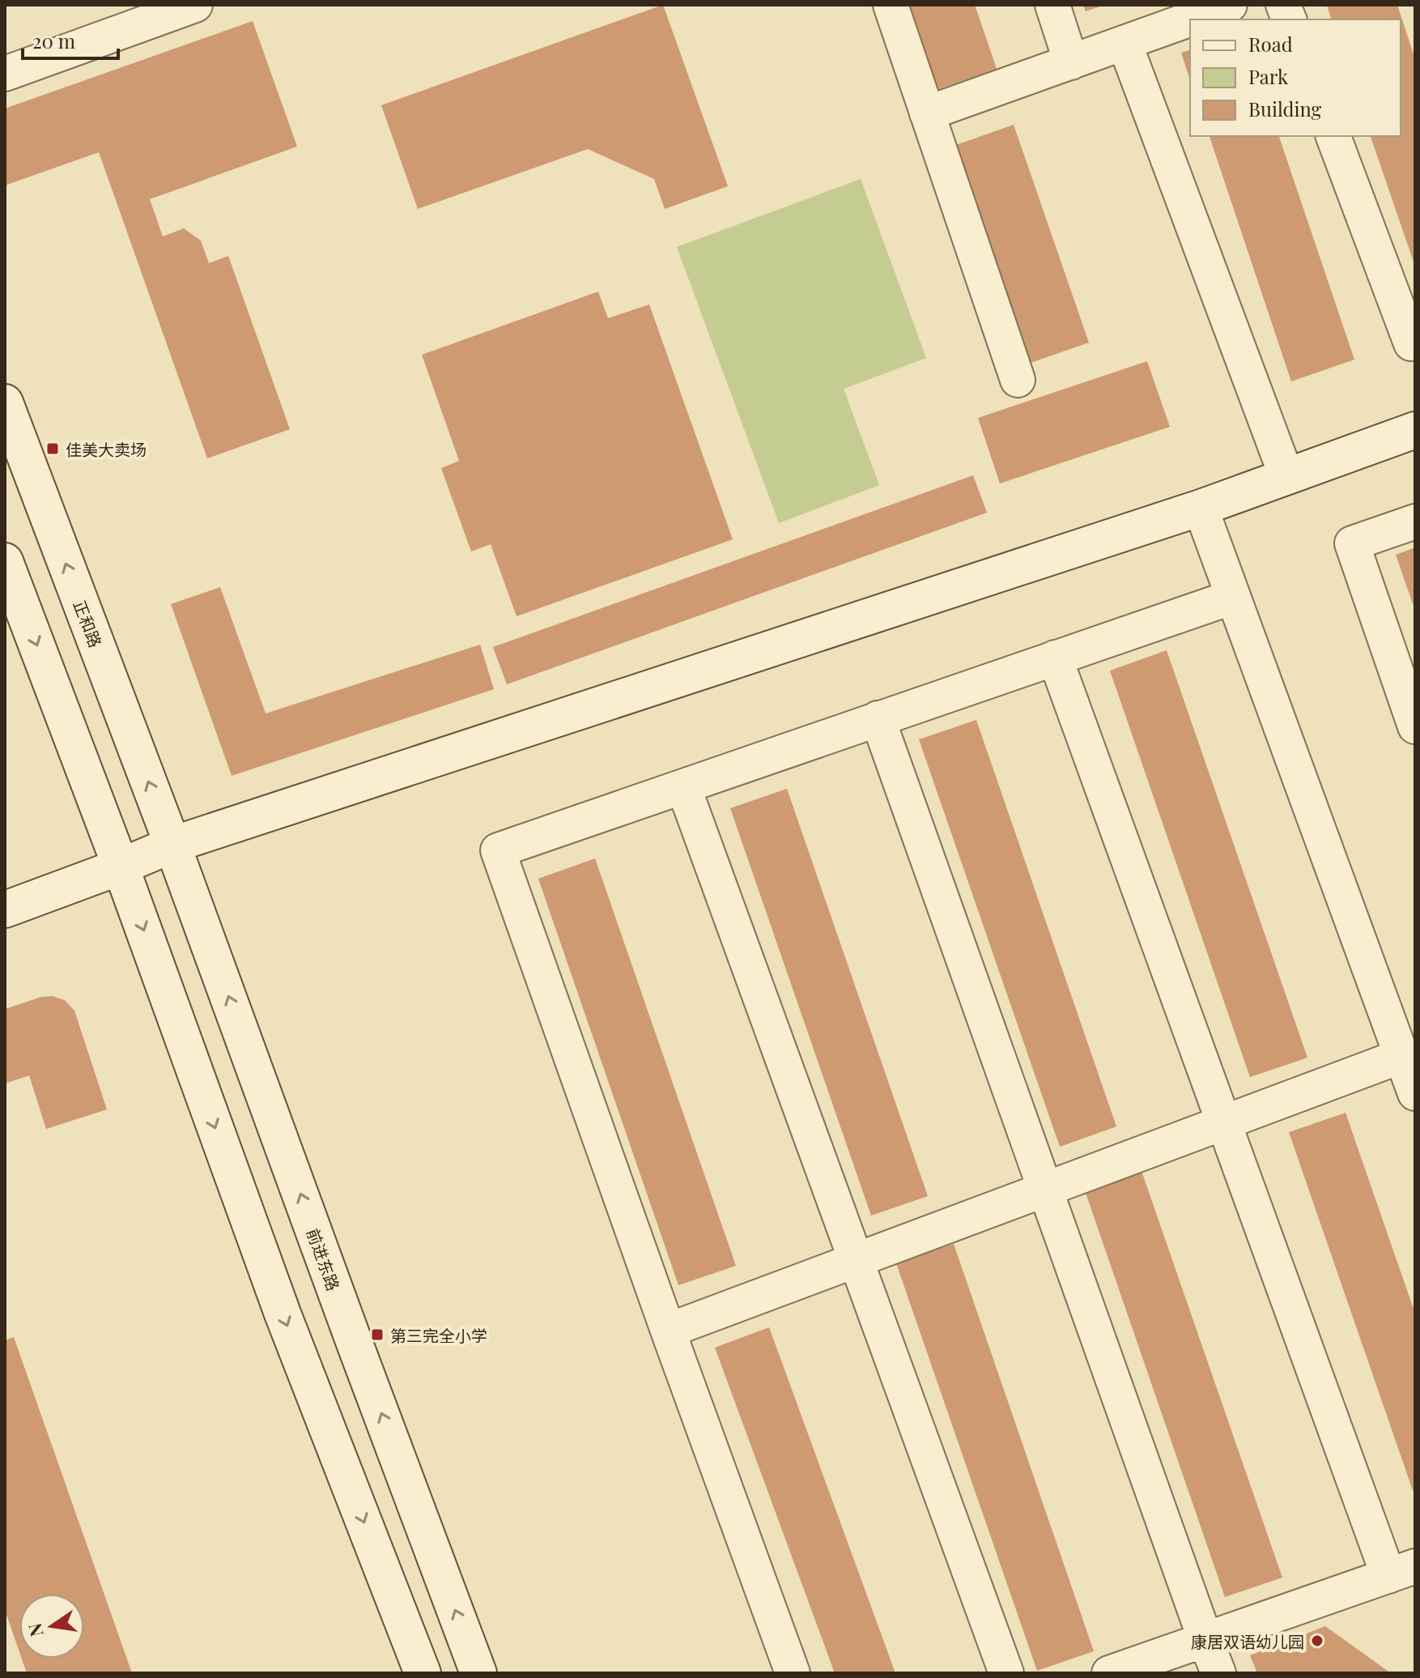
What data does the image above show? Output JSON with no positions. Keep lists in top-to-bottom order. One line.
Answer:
{"streets":{"main road":["正和路","前进东路"]},"crossings":[["正和路","前进东路"]],"places":{"transit":["佳美大卖场","第三完全小学"],"other":["康居双语幼儿园"]},"legend":["Road","Park","Building"],"scale_bar":"20 m","north":"left"}
